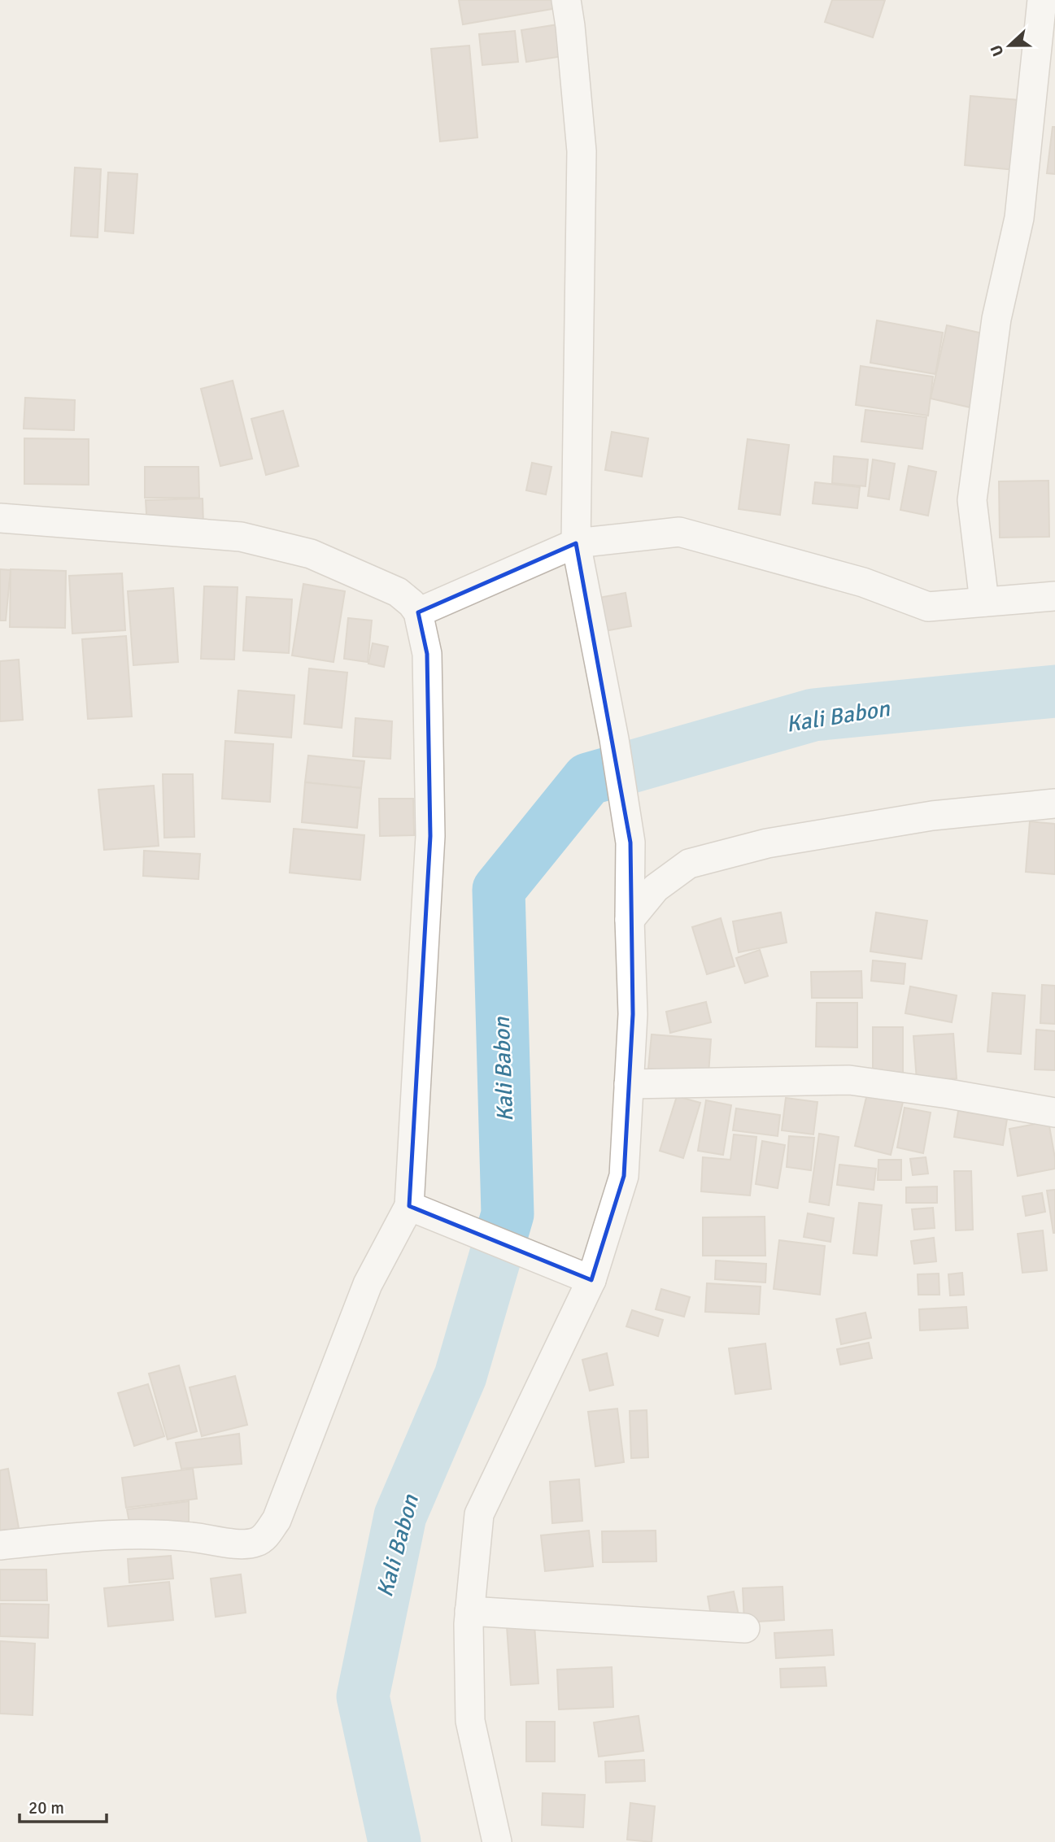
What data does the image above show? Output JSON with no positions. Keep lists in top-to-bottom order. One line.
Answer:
{"water":["Kali Babon"],"scale_bar":"20 m","north":"left"}
